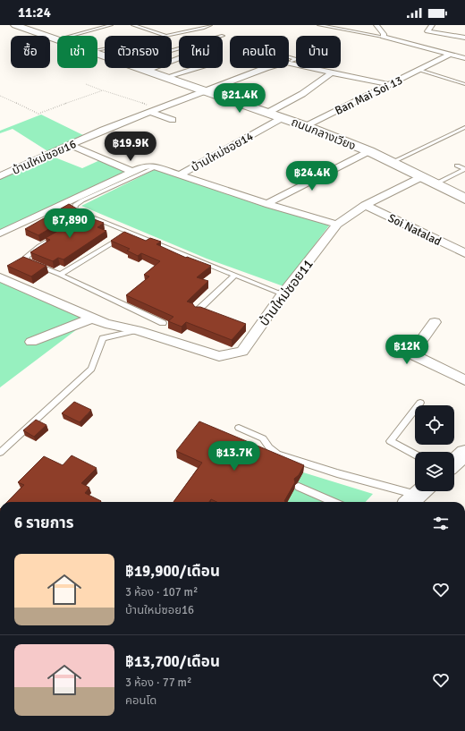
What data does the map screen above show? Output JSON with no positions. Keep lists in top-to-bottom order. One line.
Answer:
{"streets":{"main road":["ถนนกลางเวียง"],"street":["Ban Mai Soi 13","บ้านใหม่ซอย14","บ้านใหม่ซอย16","Soi Natalad","บ้านใหม่ซอย11"]},"crossings":[["Ban Mai Soi 13","ถนนกลางเวียง"],["ถนนกลางเวียง","บ้านใหม่ซอย14"],["ถนนกลางเวียง","บ้านใหม่ซอย16"],["ถนนกลางเวียง","บ้านใหม่ซอย11"],["Soi Natalad","บ้านใหม่ซอย11"]],"page":{"status":"11:24","chip":["ซื้อ","เช่า","ตัวกรอง","ใหม่","คอนโด","บ้าน"],"price":["฿21.4K","฿19.9K","฿24.4K","฿7,890","฿12K","฿13.7K"],"heading":"6 รายการ","list":[{"name":"฿19,900/เดือน","note":"3 ห้อง · 107 m² · บ้านใหม่ซอย16"},{"name":"฿13,700/เดือน","note":"3 ห้อง · 77 m² · คอนโด"}]}}
